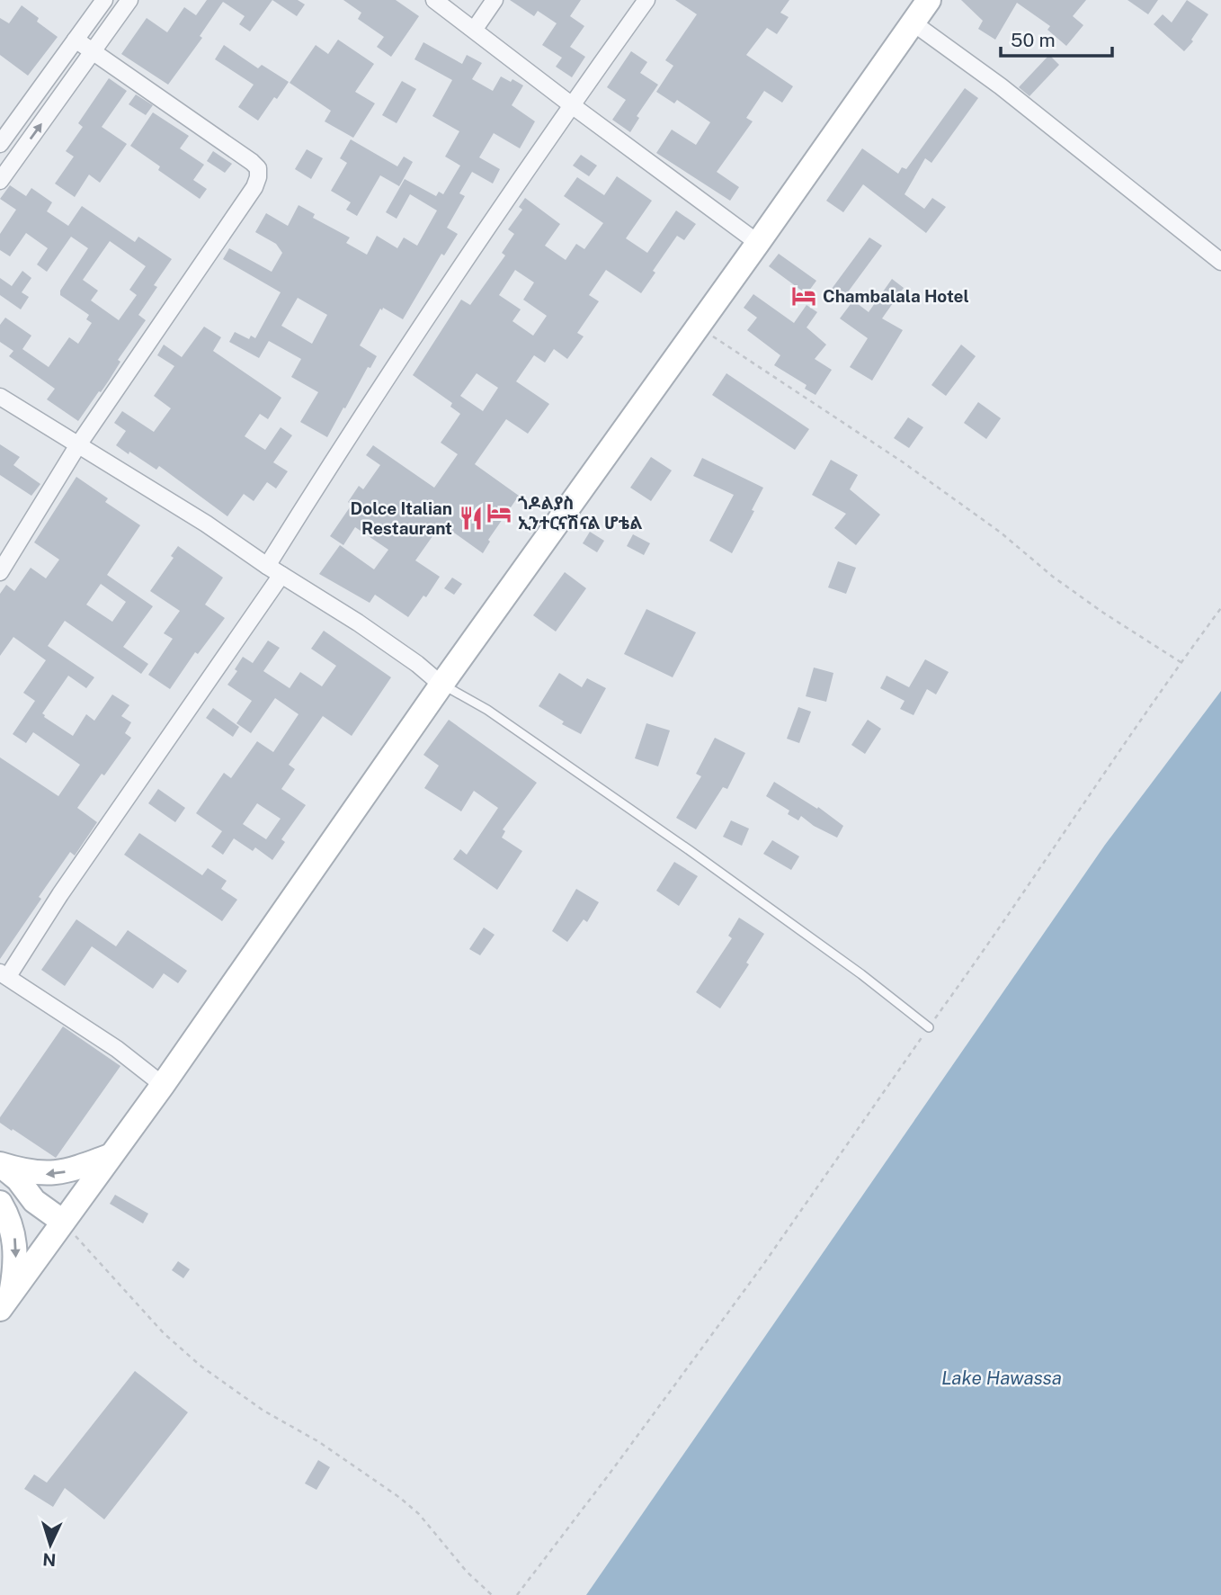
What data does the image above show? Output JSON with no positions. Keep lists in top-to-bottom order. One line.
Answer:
{"water":["Lake Hawassa"],"places":{"hotel":["Chambalala Hotel","ጎዶልያስ ኢንተርናሽናል ሆቴል"],"restaurant":["Dolce Italian Restaurant"]},"scale_bar":"50 m","north":"bottom"}
